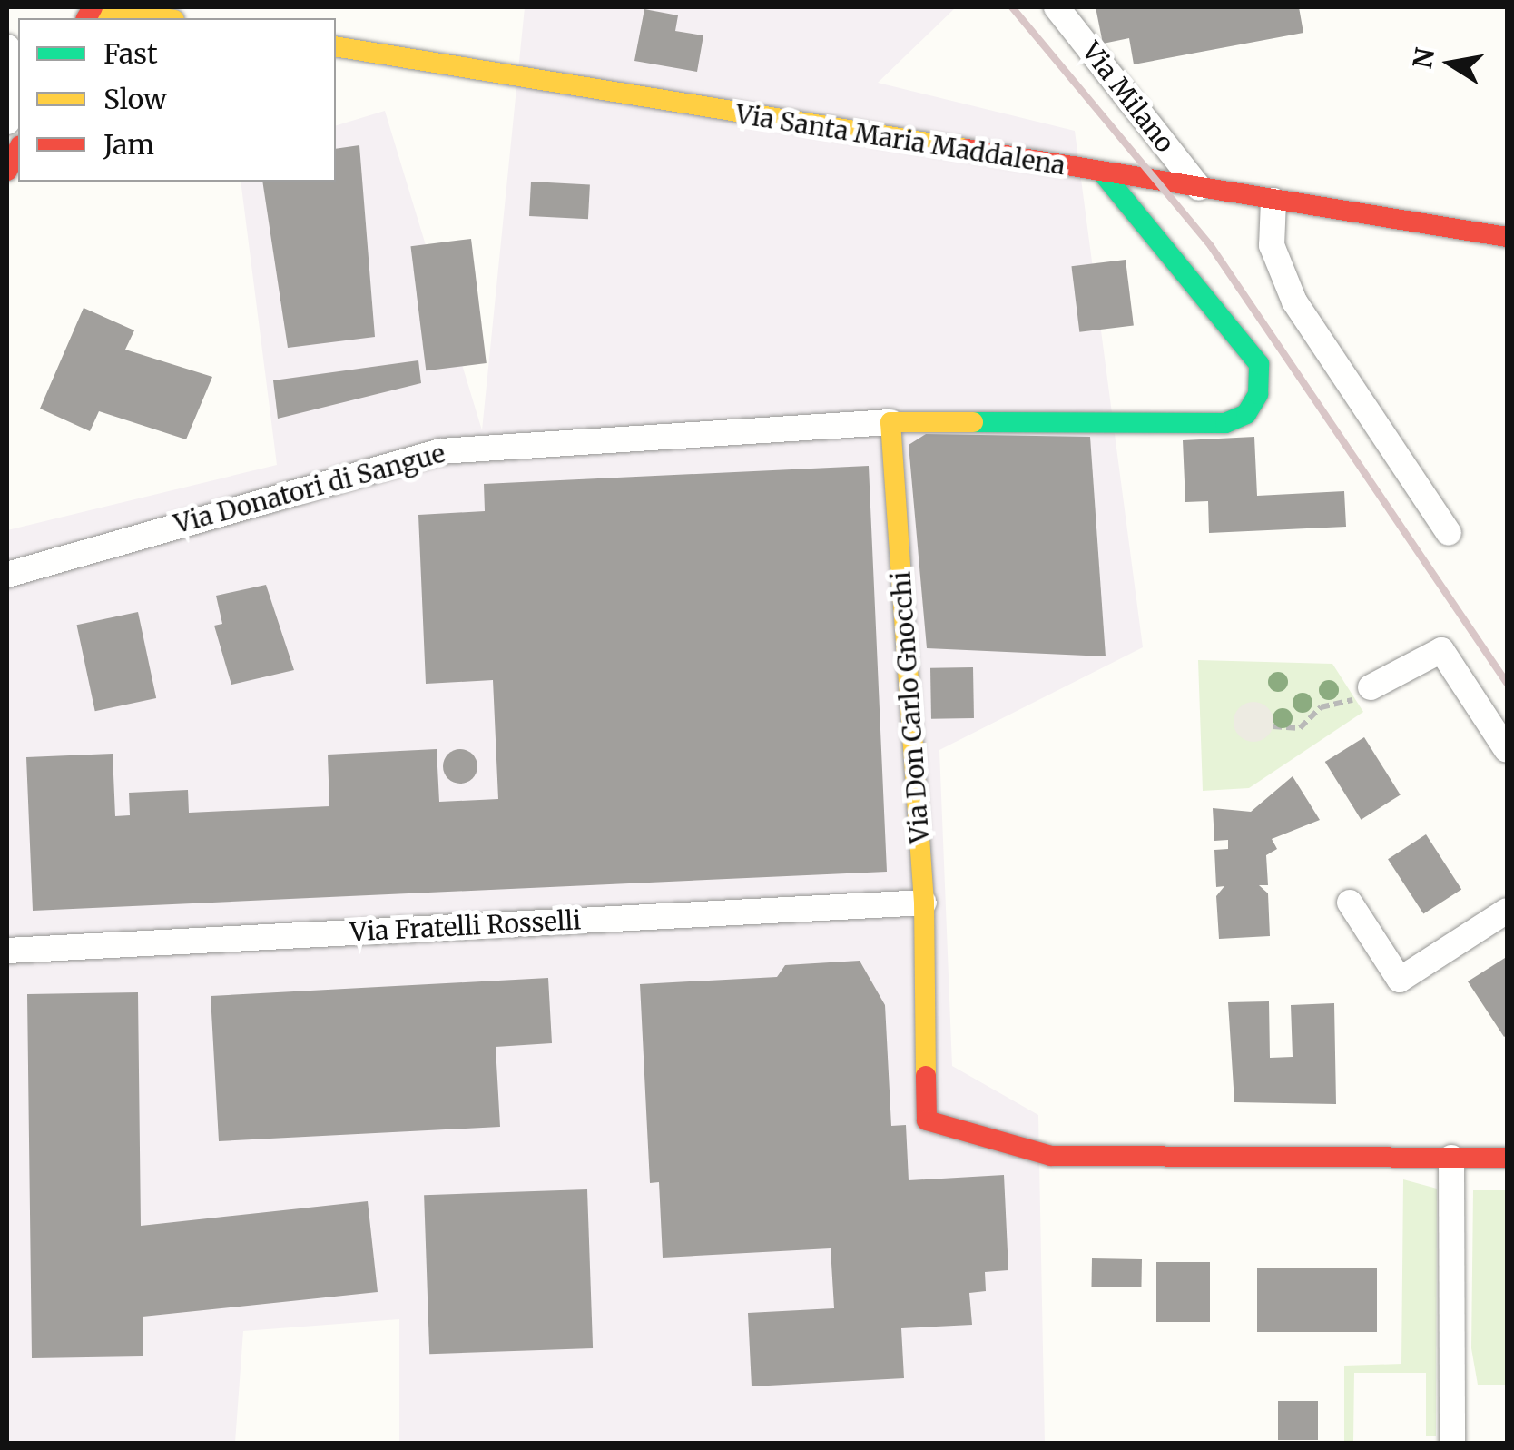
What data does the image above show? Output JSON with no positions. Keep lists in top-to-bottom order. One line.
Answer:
{"streets":{"street":["Via Milano","Via Santa Maria Maddalena","Via Donatori di Sangue","Via Don Carlo Gnocchi","Via Fratelli Rosselli"]},"crossings":[["Via Milano","Via Santa Maria Maddalena"],["Via Donatori di Sangue","Via Don Carlo Gnocchi"],["Via Don Carlo Gnocchi","Via Fratelli Rosselli"]],"legend":["Fast","Slow","Jam"],"north":"left"}
